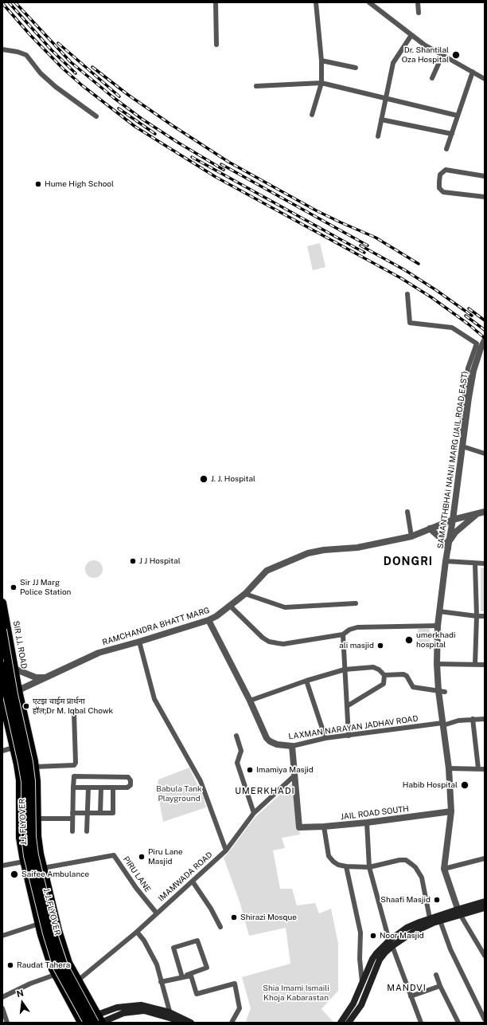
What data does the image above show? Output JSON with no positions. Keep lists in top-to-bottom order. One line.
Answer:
{"streets":{"main road":["SIR J.J. ROAD","J.J. FLYOVER","J. J. FLYOVER"],"street":["SAMANTHBHAI NANJI MARG (JAIL ROAD EAST)","RAMCHANDRA BHATT MARG","LAXMAN NARAYAN JADHAV ROAD","JAIL ROAD SOUTH","PIRU LANE","IMAMWADA ROAD"]},"crossings":[["SAMANTHBHAI NANJI MARG (JAIL ROAD EAST)","RAMCHANDRA BHATT MARG"],["SAMANTHBHAI NANJI MARG (JAIL ROAD EAST)","LAXMAN NARAYAN JADHAV ROAD"],["SAMANTHBHAI NANJI MARG (JAIL ROAD EAST)","JAIL ROAD SOUTH"],["RAMCHANDRA BHATT MARG","SIR J.J. ROAD"],["RAMCHANDRA BHATT MARG","LAXMAN NARAYAN JADHAV ROAD"],["SIR J.J. ROAD","PIRU LANE"],["SIR J.J. ROAD","IMAMWADA ROAD"],["JAIL ROAD SOUTH","IMAMWADA ROAD"],["PIRU LANE","IMAMWADA ROAD"]],"districts":["DONGRI","UMERKHADI","MANDVI"],"parks":["Babula Tank Playground","Shia Imami Ismaili Khoja Kabarastan"],"places":["Dr. Shantilal Oza Hospital","Hume High School","J. J. Hospital","J J Hospital","Sir JJ Marg Police Station","umerkhadi hospital","ali masjid","एटझ चाईम प्रार्थना हॉल;Dr M. Iqbal Chowk","Imamiya Masjid","Habib Hospital","Piru Lane Masjid","Saifee Ambulance","Shaafi Masjid","Shirazi Mosque","Noor Masjid","Raudat Tahera"],"north":"top"}
